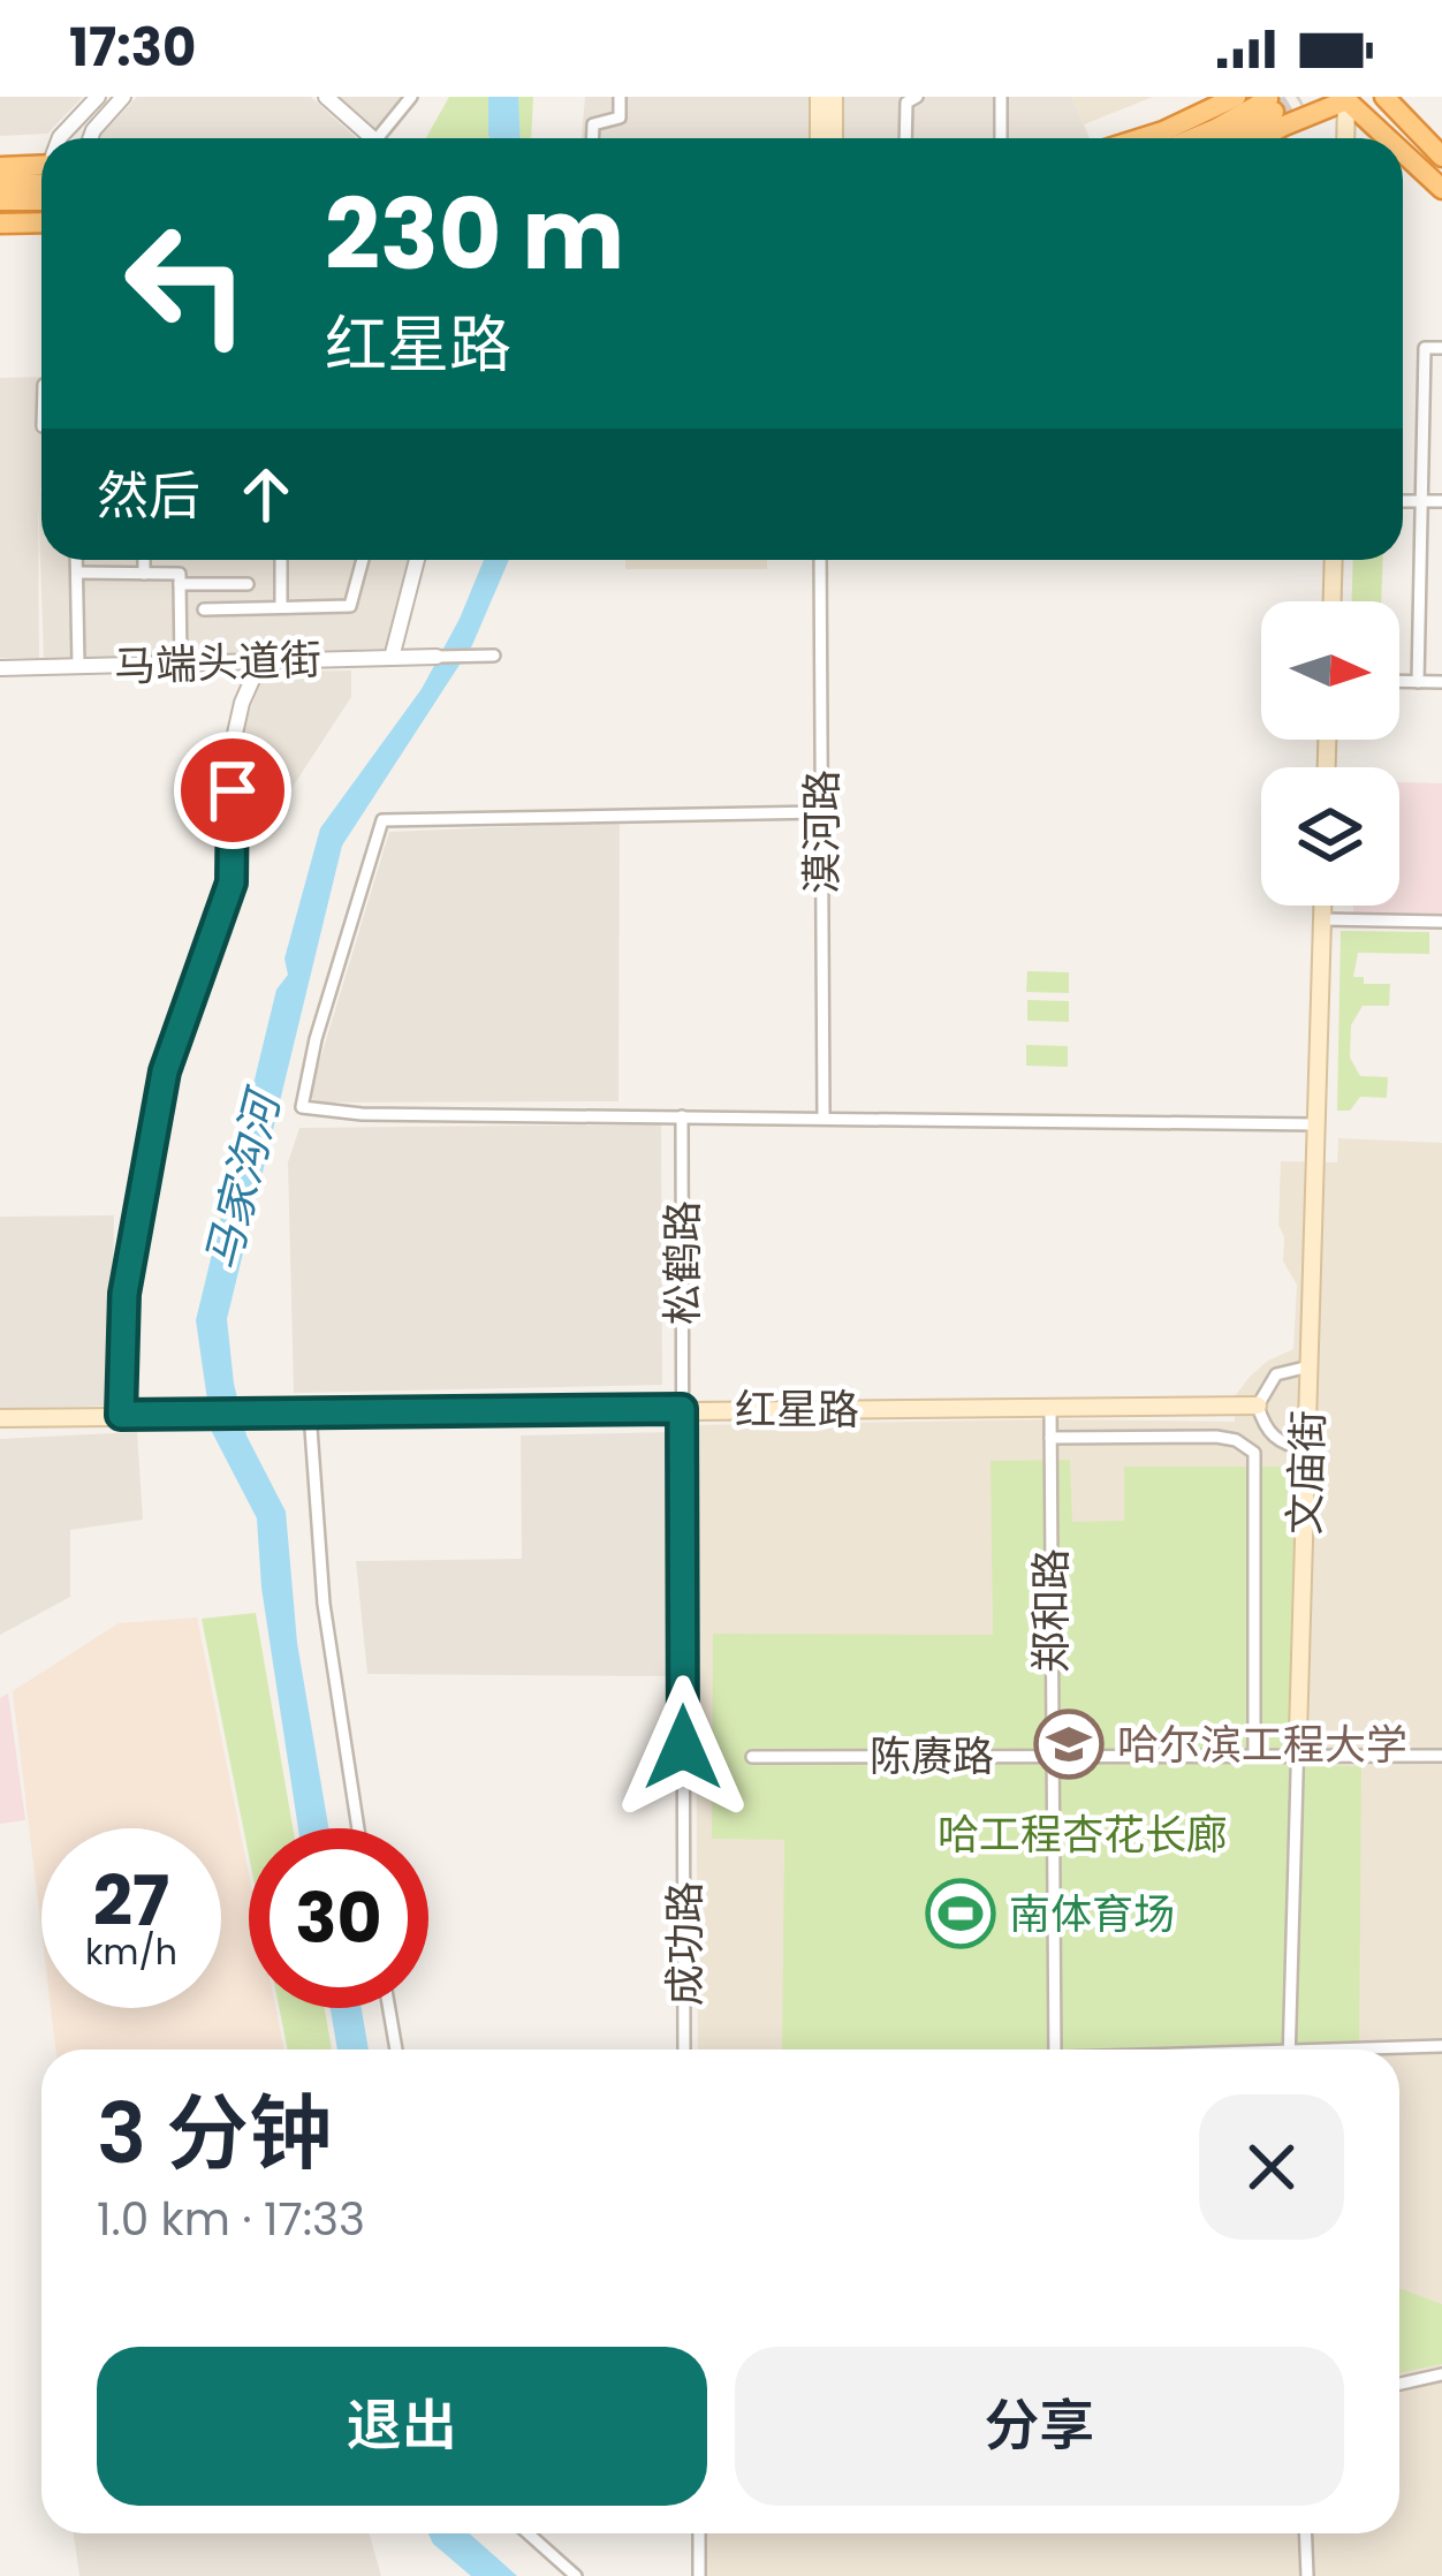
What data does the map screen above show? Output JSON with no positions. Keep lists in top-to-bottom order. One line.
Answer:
{"streets":{"main road":["红星路","文庙街"],"street":["马端头道街","漠河路","松鹤路","郑和路","陈赓路","成功路"]},"crossings":[["松鹤路","红星路"],["松鹤路","成功路"],["红星路","郑和路"],["红星路","成功路"],["文庙街","陈赓路"],["郑和路","陈赓路"]],"water":["马家沟河"],"parks":["哈工程杏花长廊"],"places":{"school or university":["哈尔滨工程大学"],"sports":["南体育场"]},"north":"right","page":{"status":"17:30","turn":["230 m","红星路"],"then":"然后","speed":"27 km/h","limit":"30","heading":["3 分钟","1.0 km · 17:33"],"buttons":["退出","分享"]}}
